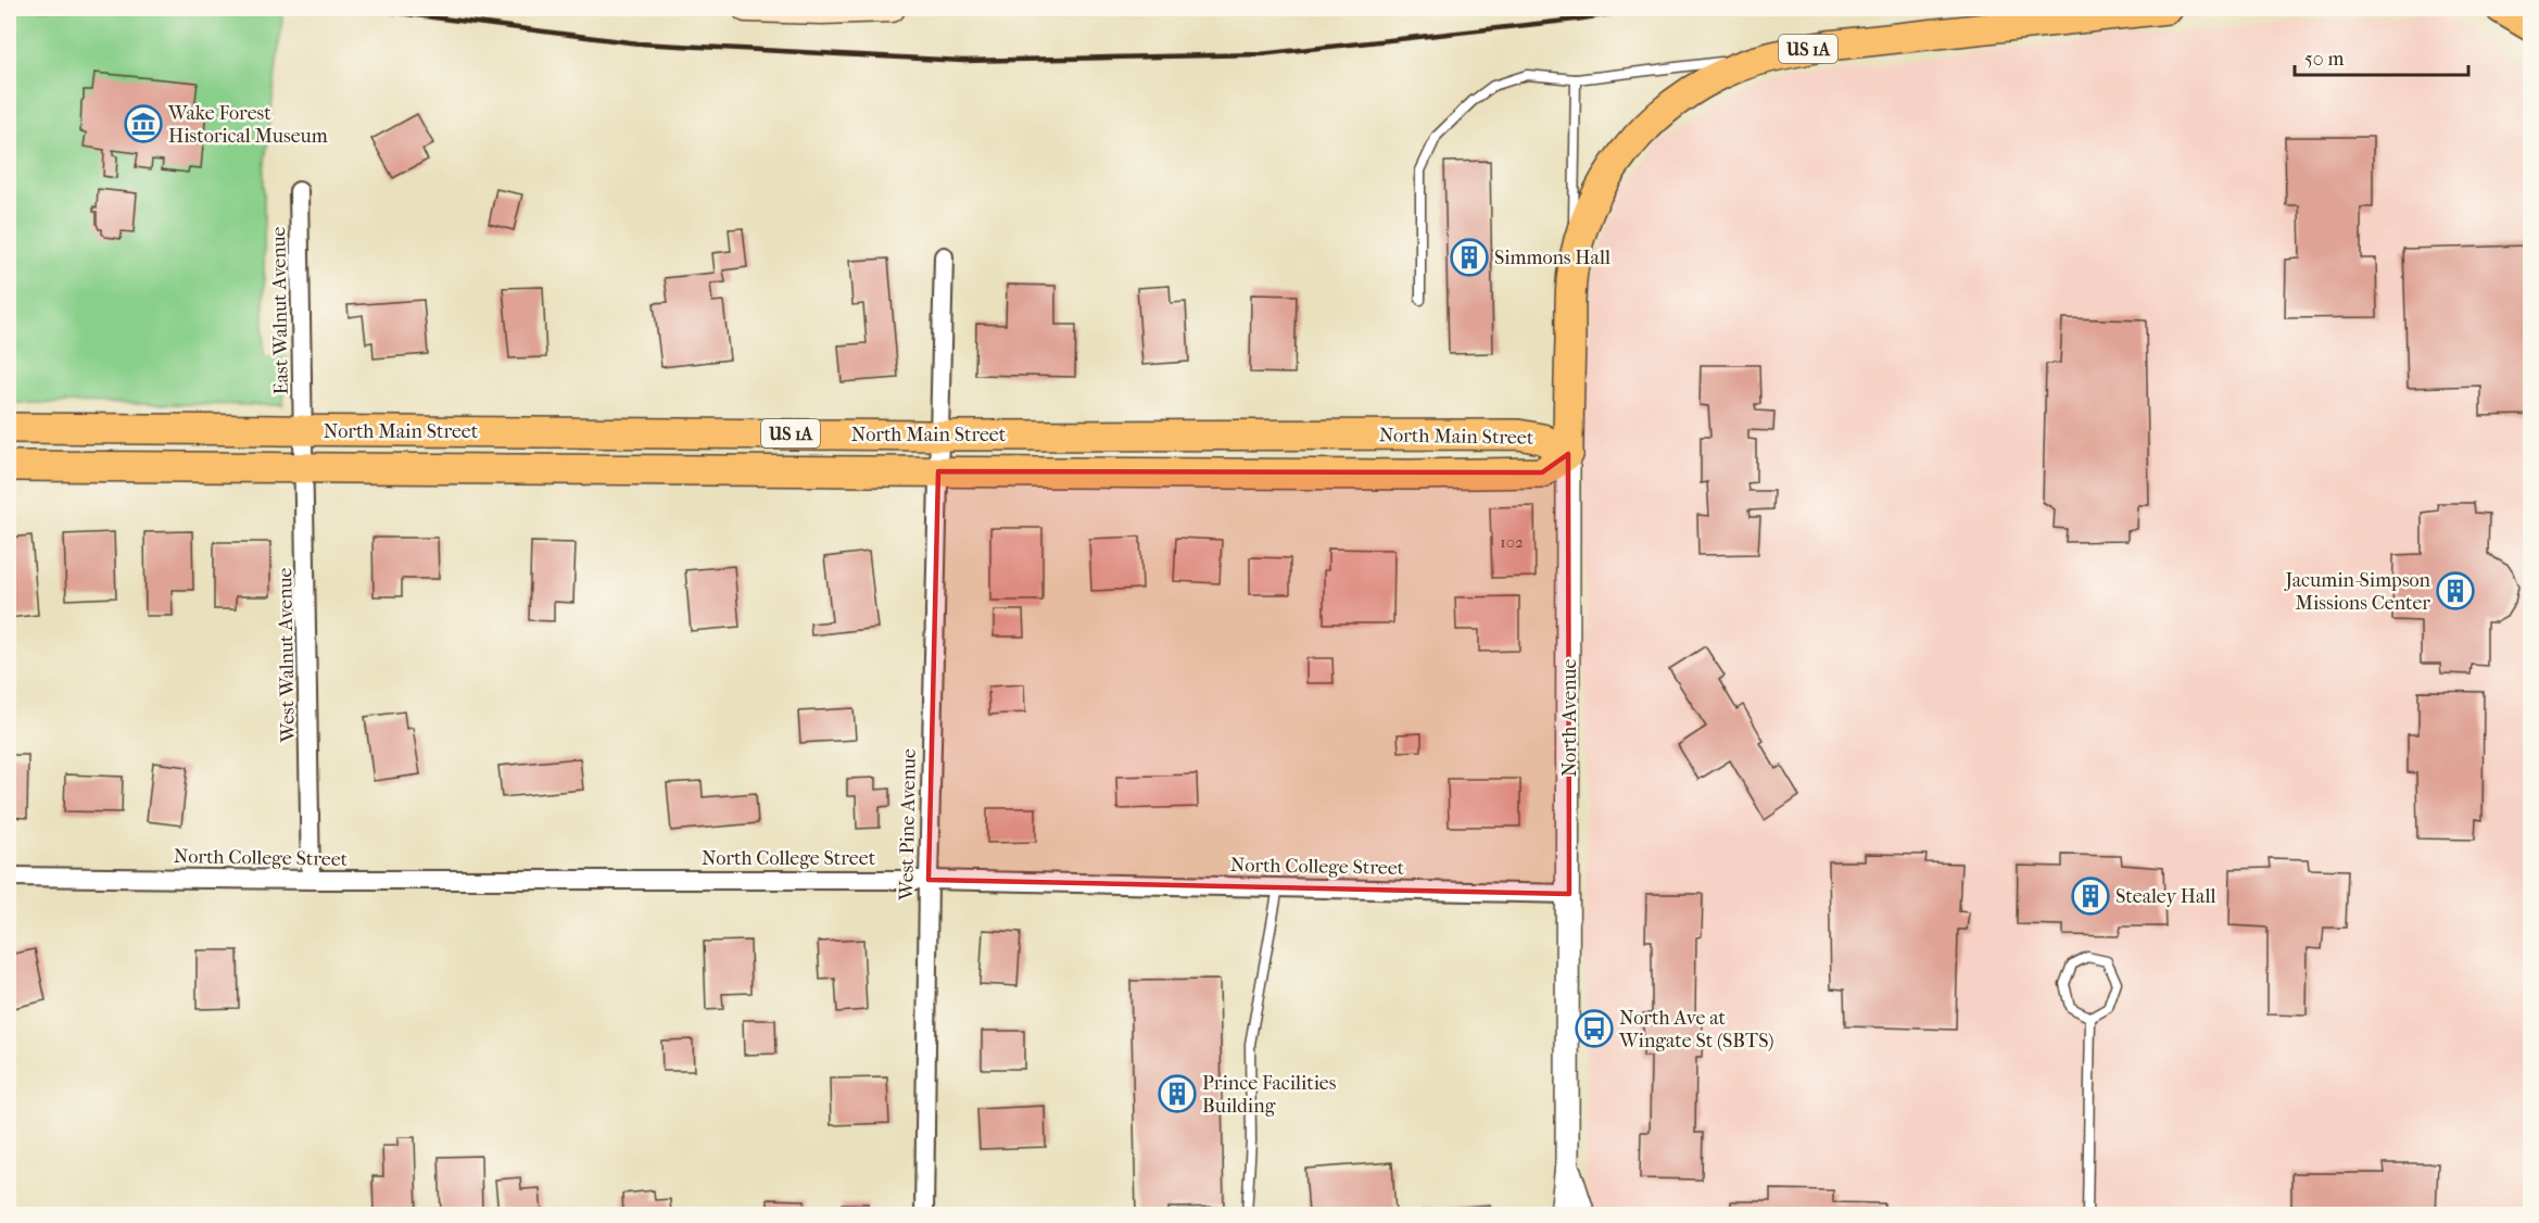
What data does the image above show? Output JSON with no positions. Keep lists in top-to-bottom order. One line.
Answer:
{"streets":{"main road":["US 1A","North Main Street","North Avenue"],"street":["East Walnut Avenue","West Walnut Avenue","West Pine Avenue","North College Street"]},"crossings":[["US 1A","North Avenue"],["East Walnut Avenue","North Main Street"],["East Walnut Avenue","West Walnut Avenue"],["North Main Street","West Walnut Avenue"],["North Main Street","North Avenue"],["North Main Street","West Pine Avenue"],["West Walnut Avenue","North College Street"],["North Avenue","North College Street"],["West Pine Avenue","North College Street"]],"places":{"museum":["Wake Forest Historical Museum"],"building":["Simmons Hall","Jacumin-Simpson Missions Center","Stealey Hall","Prince Facilities Building"],"bus stop":["North Ave at Wingate St (SBTS)"]},"house_numbers":["102"],"scale_bar":"50 m"}
